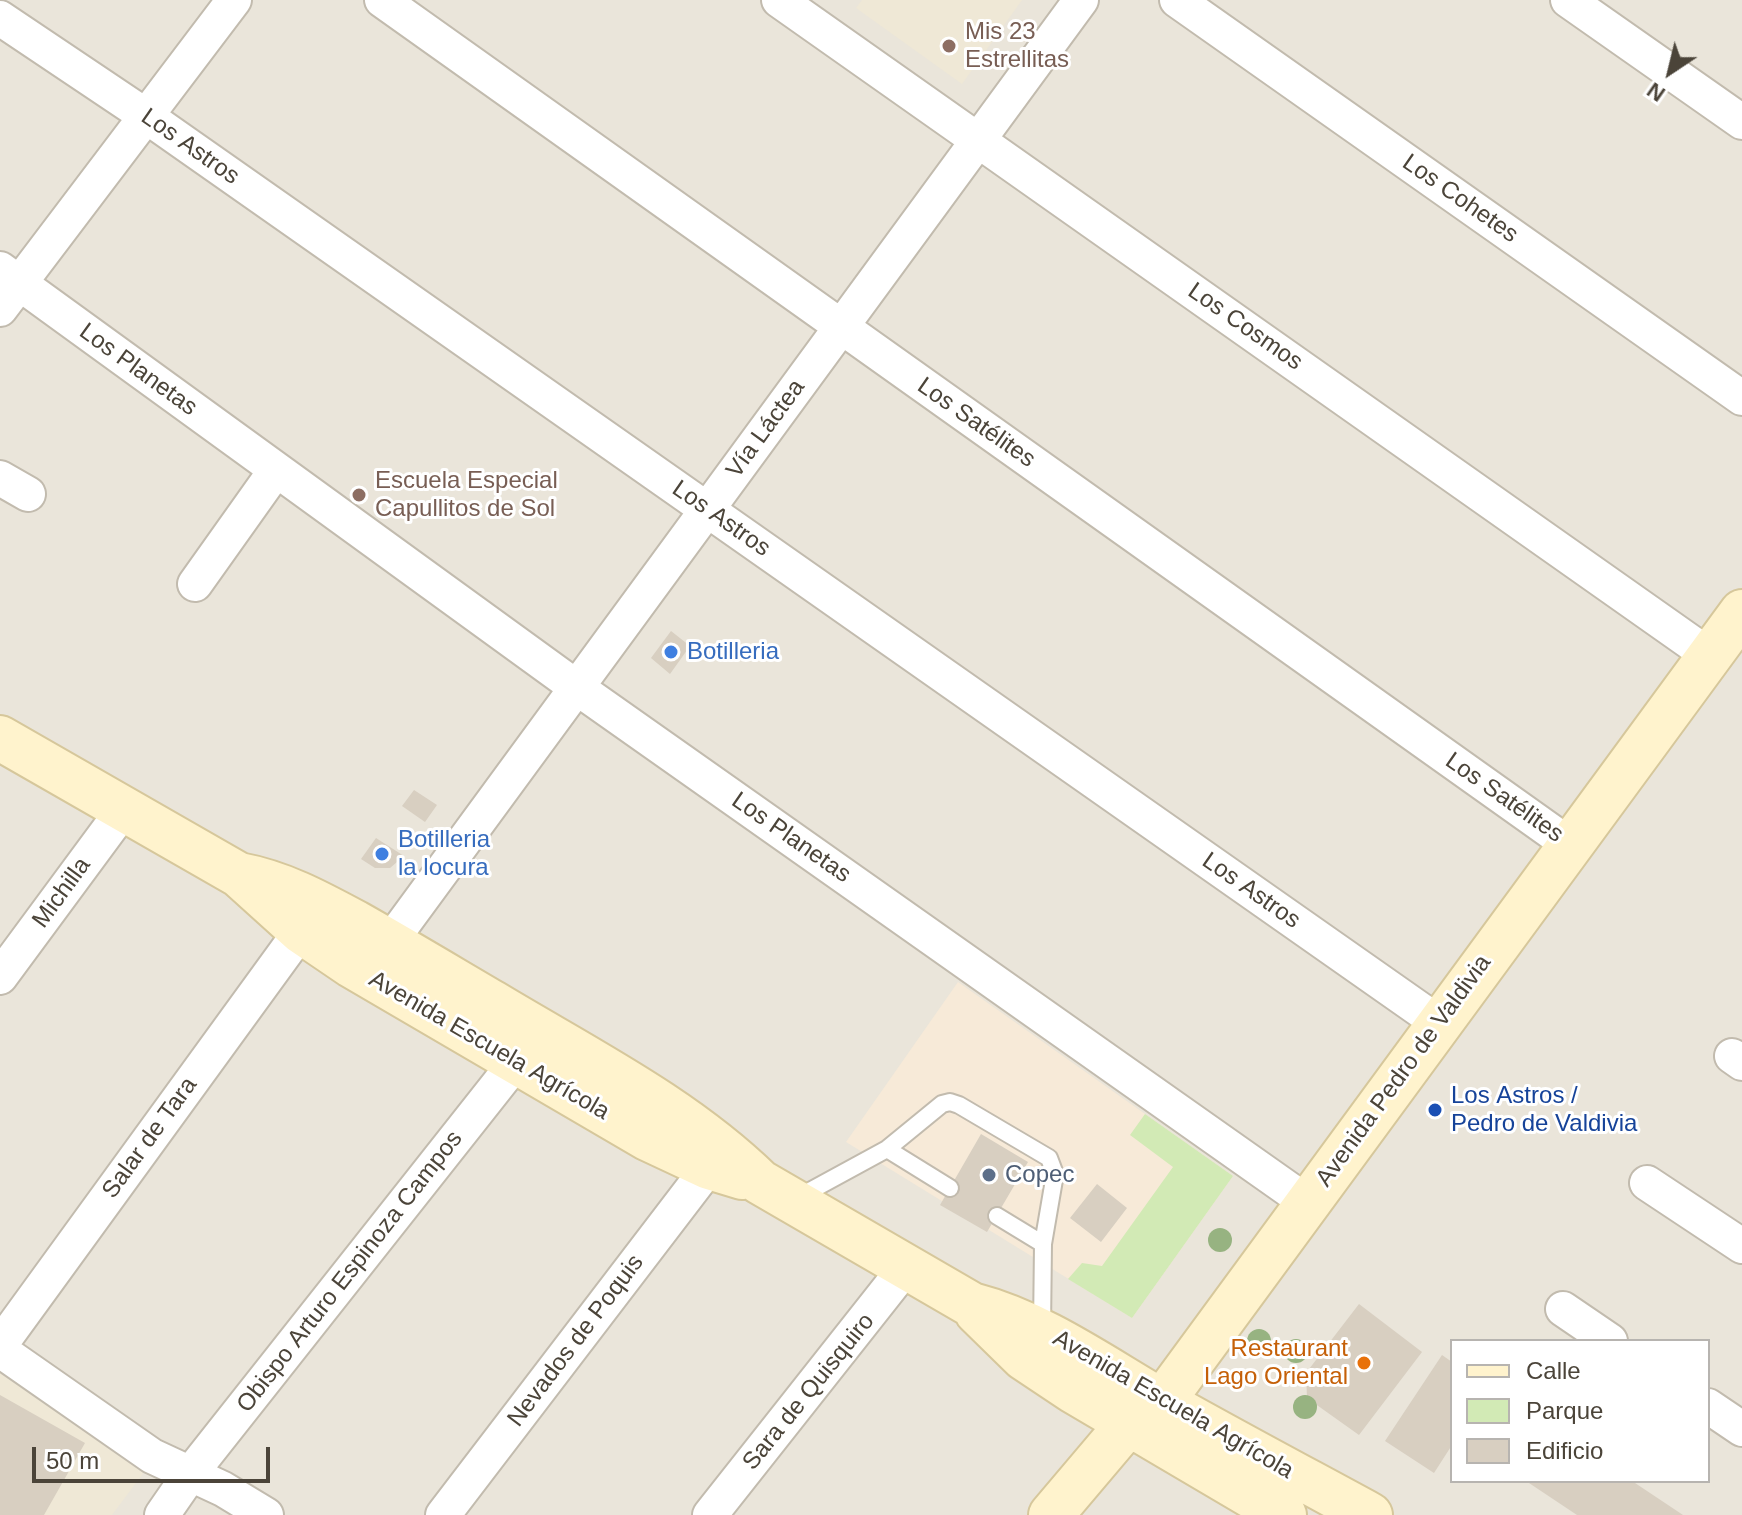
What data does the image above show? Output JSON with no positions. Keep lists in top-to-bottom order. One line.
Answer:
{"streets":{"main road":["Avenida Escuela Agrícola","Avenida Pedro de Valdivia"],"street":["Los Astros","Los Cohetes","Los Cosmos","Los Planetas","Los Satélites","Vía Láctea","Michilla","Salar de Tara","Obispo Arturo Espinoza Campos","Nevados de Poquis","Sara de Quisquiro"]},"crossings":[["Los Astros","Vía Láctea"],["Los Astros","Avenida Pedro de Valdivia"],["Los Cosmos","Vía Láctea"],["Los Cosmos","Avenida Pedro de Valdivia"],["Los Planetas","Vía Láctea"],["Los Planetas","Avenida Pedro de Valdivia"],["Los Satélites","Vía Láctea"],["Los Satélites","Avenida Pedro de Valdivia"],["Vía Láctea","Avenida Escuela Agrícola"],["Michilla","Avenida Escuela Agrícola"],["Avenida Escuela Agrícola","Avenida Pedro de Valdivia"],["Avenida Escuela Agrícola","Salar de Tara"],["Avenida Escuela Agrícola","Obispo Arturo Espinoza Campos"],["Avenida Escuela Agrícola","Nevados de Poquis"],["Avenida Escuela Agrícola","Sara de Quisquiro"]],"places":["Mis 23 Estrellitas","Escuela Especial Capullitos de Sol","Botilleria","Botilleria la locura","Los Astros / Pedro de Valdivia","Copec","Restaurant Lago Oriental"],"legend":["Calle","Parque","Edificio"],"scale_bar":"50 m","north":"bottom left"}
